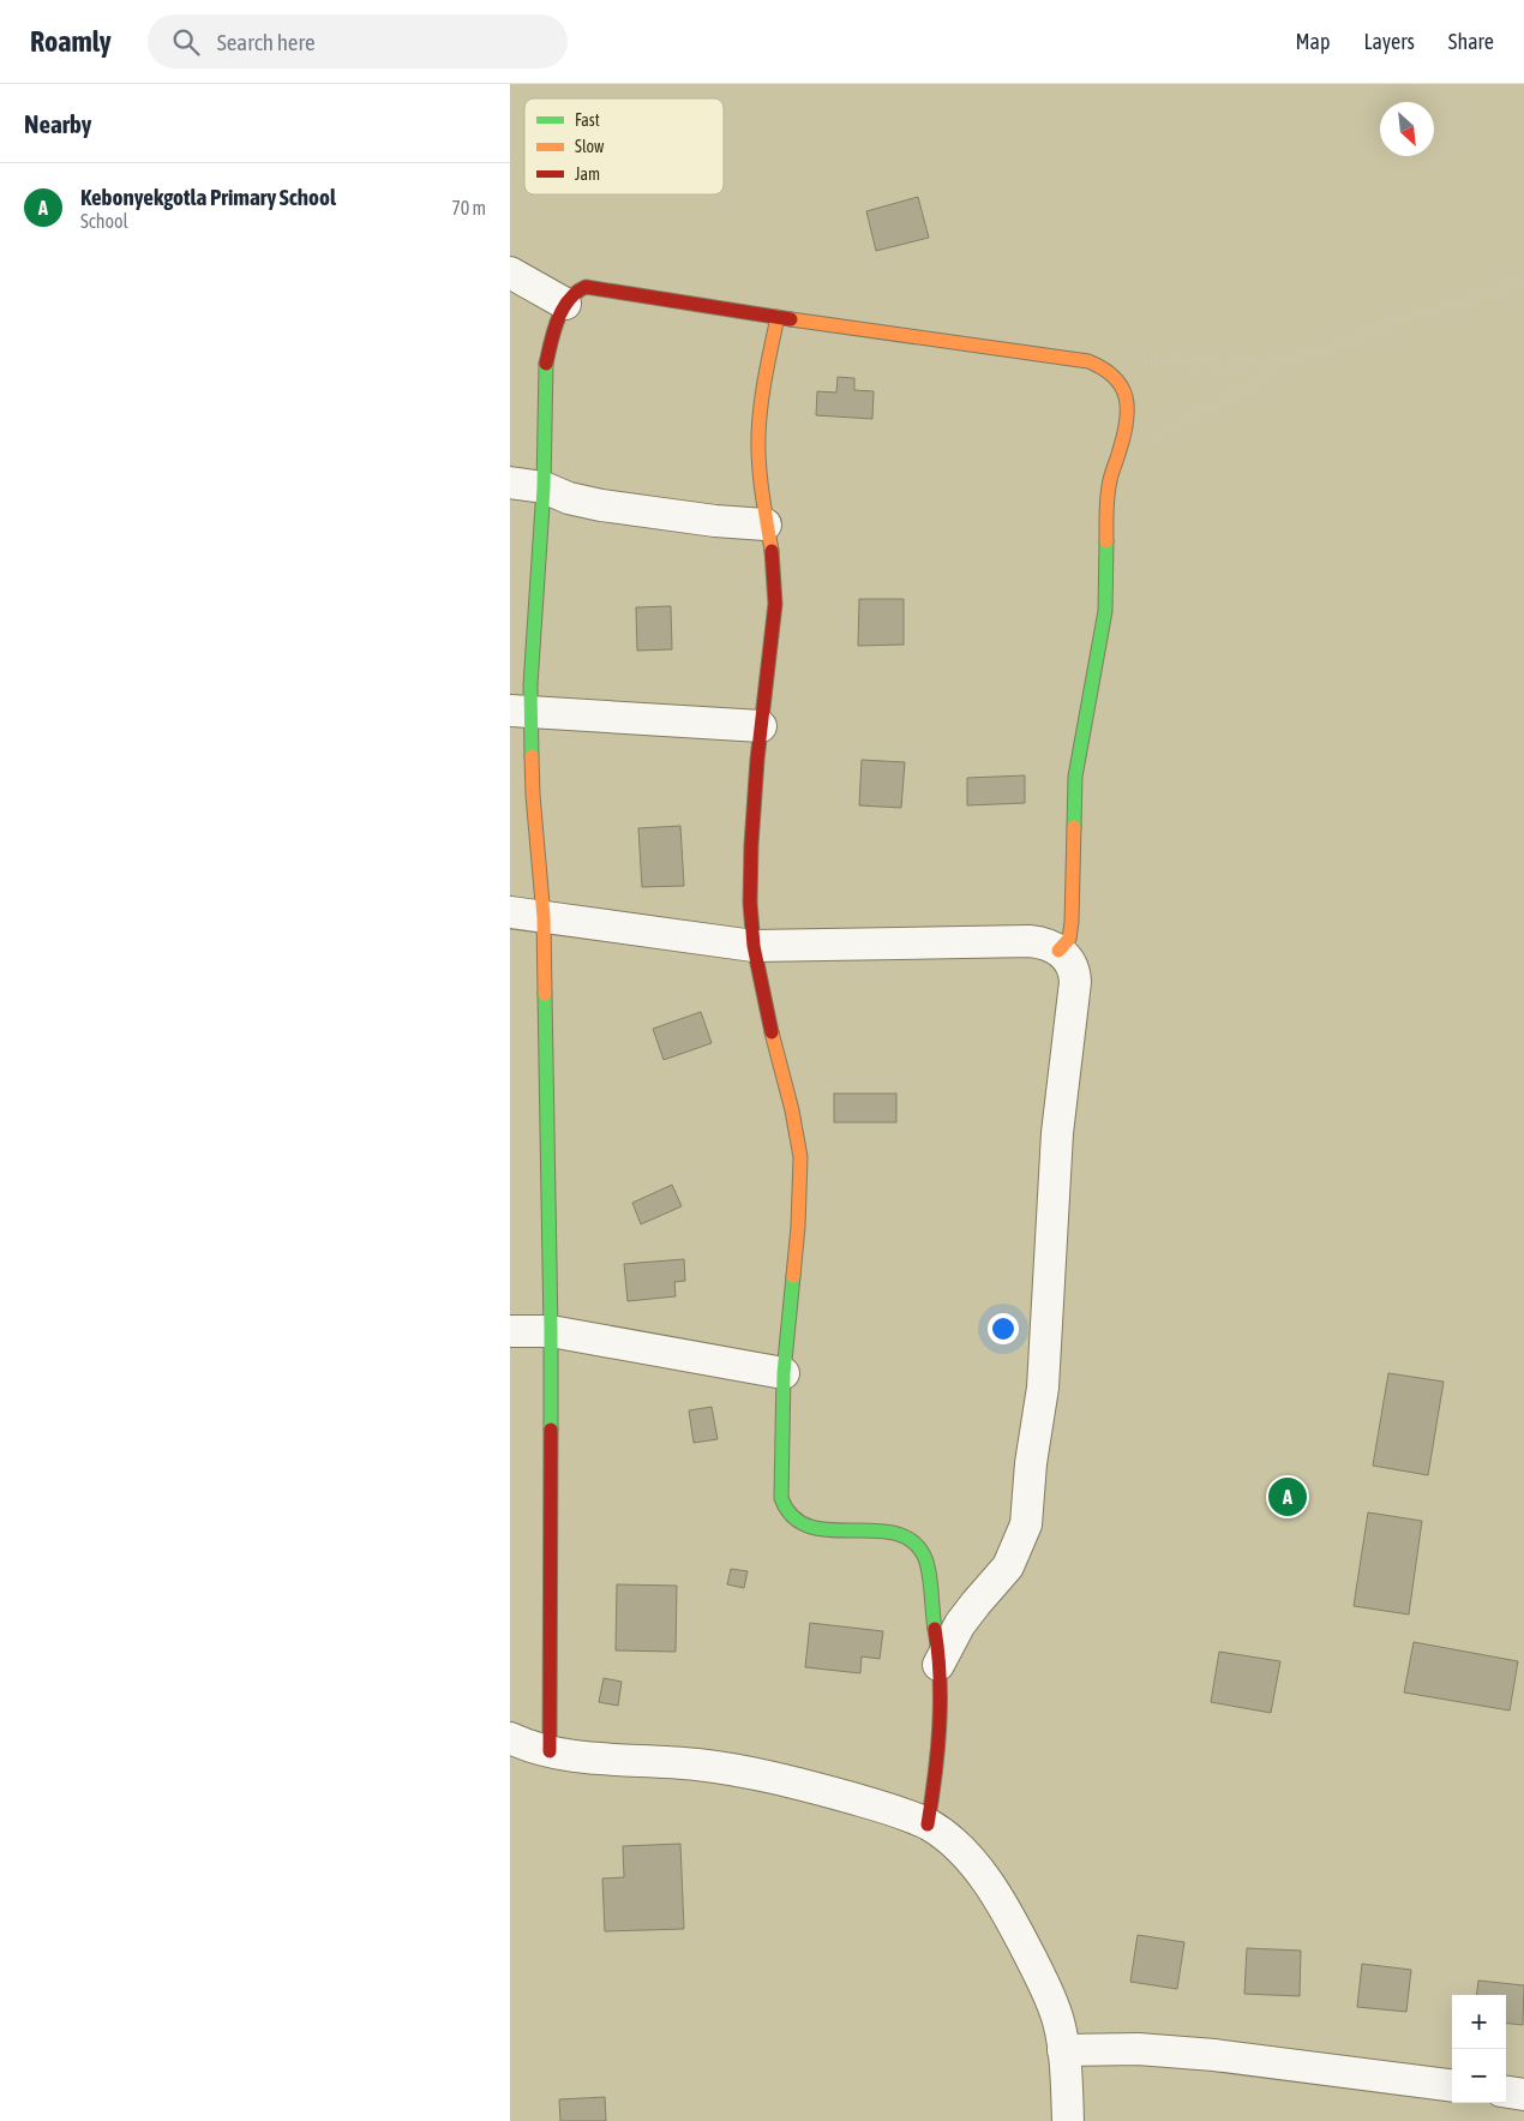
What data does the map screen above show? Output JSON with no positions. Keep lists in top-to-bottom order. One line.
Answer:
{"legend":["Fast","Slow","Jam"],"north":"bottom right","page":{"header":"Roamly","search":"Search here","nav":["Map","Layers","Share"],"heading":"Nearby","list":[{"mark":"A","name":"Kebonyekgotla Primary School","note":"School","value":"70 m"}],"pins":"A","map_buttons":["+","−"]}}
